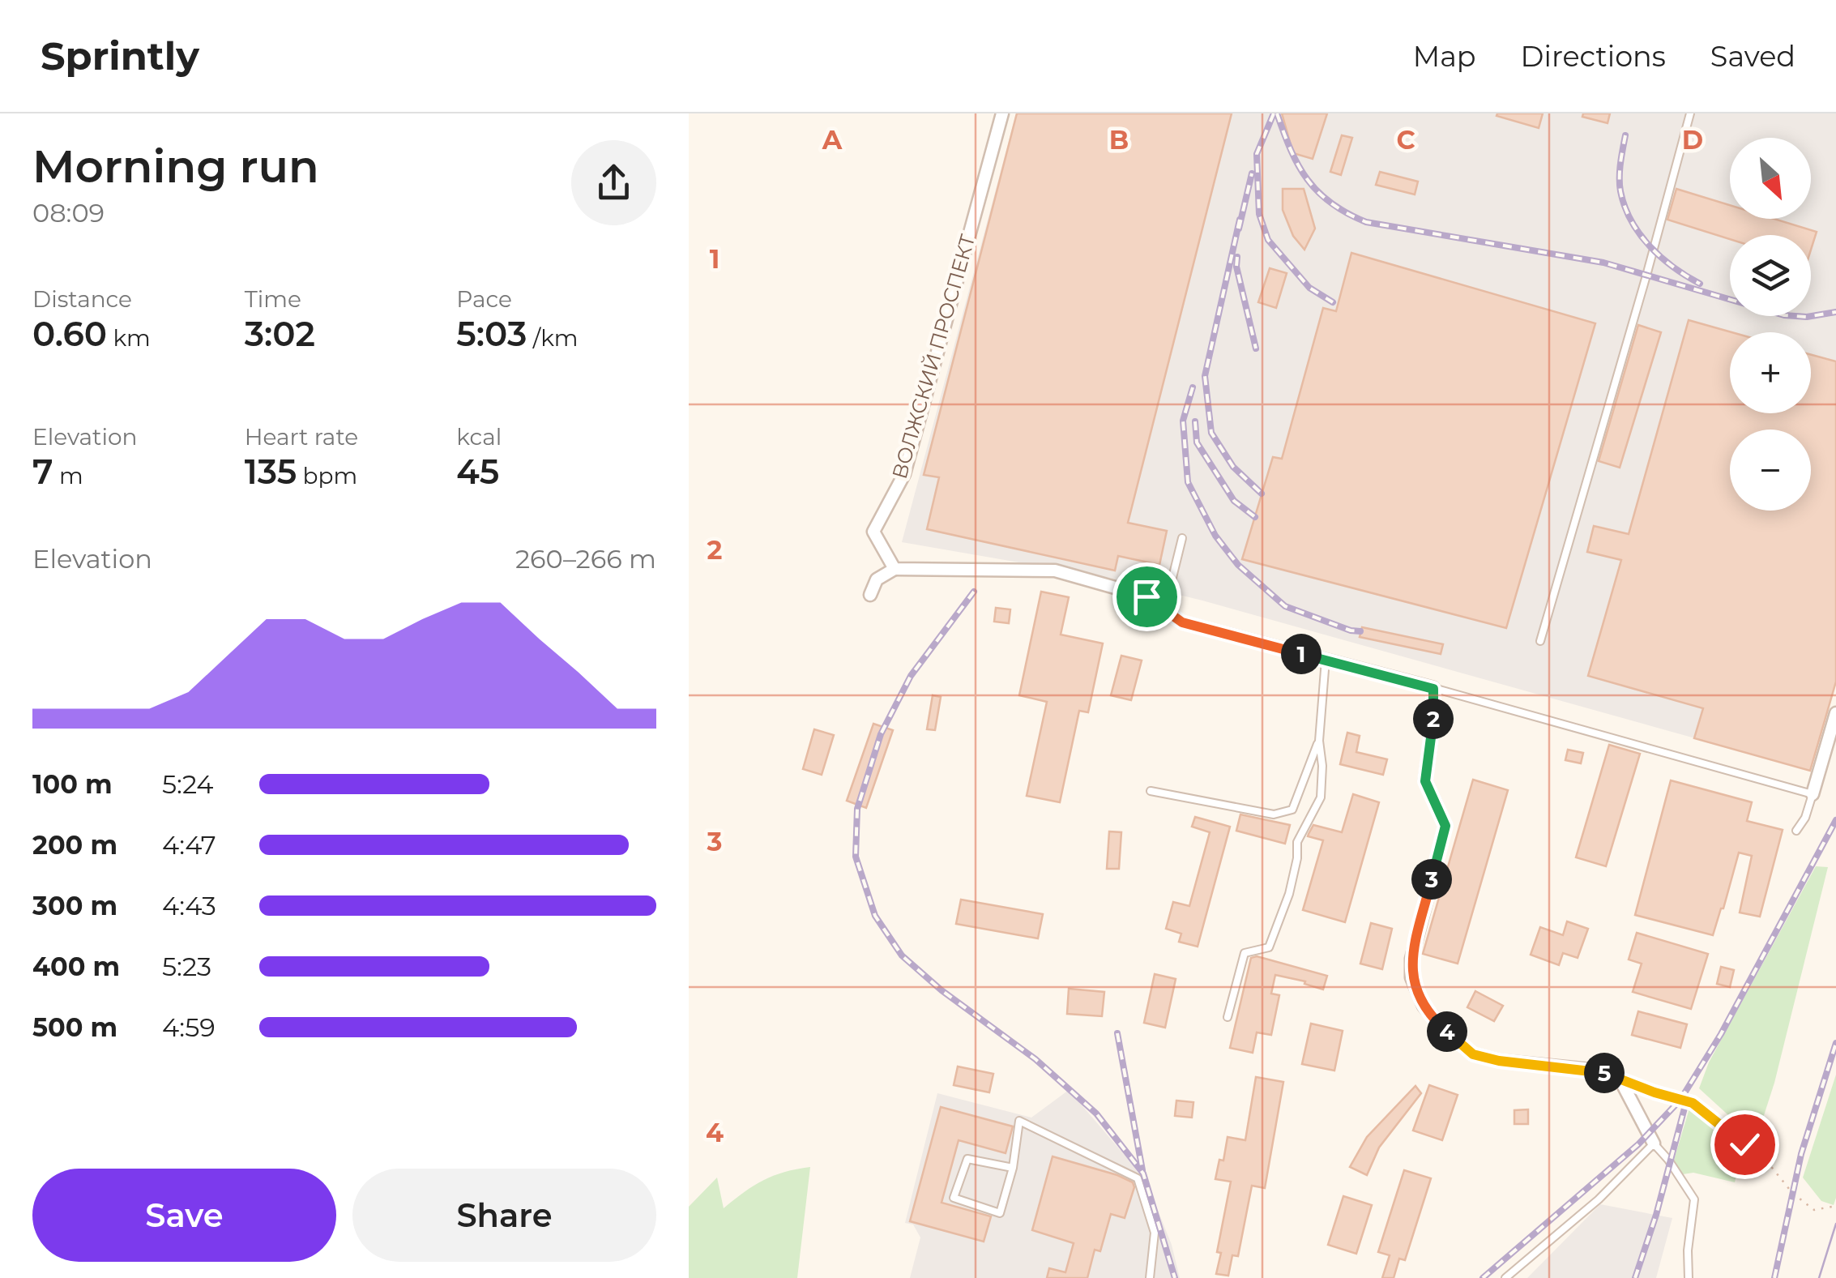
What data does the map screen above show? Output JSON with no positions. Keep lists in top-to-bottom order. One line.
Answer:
{"streets":{"street":["ВОЛЖСКИЙ ПРОСПЕКТ"]},"north":"bottom right","page":{"header":"Sprintly","nav":["Map","Directions","Saved"],"heading":["Morning run","08:09"],"map_buttons":["+","−"],"stats":[["Distance","0.60 km"],["Time","3:02"],["Pace","5:03 /km"],["Elevation","7 m"],["Heart rate","135 bpm"],["kcal","45"]],"chart":["Elevation","260–266 m"],"pins":["1","2","3","4","5"],"list":[{"name":"100 m","note":"5:24"},{"name":"200 m","note":"4:47"},{"name":"300 m","note":"4:43"},{"name":"400 m","note":"5:23"},{"name":"500 m","note":"4:59"}],"buttons":["Save","Share"]},"grid":{"columns":["A","B","C","D"],"rows":["1","2","3","4"]}}
